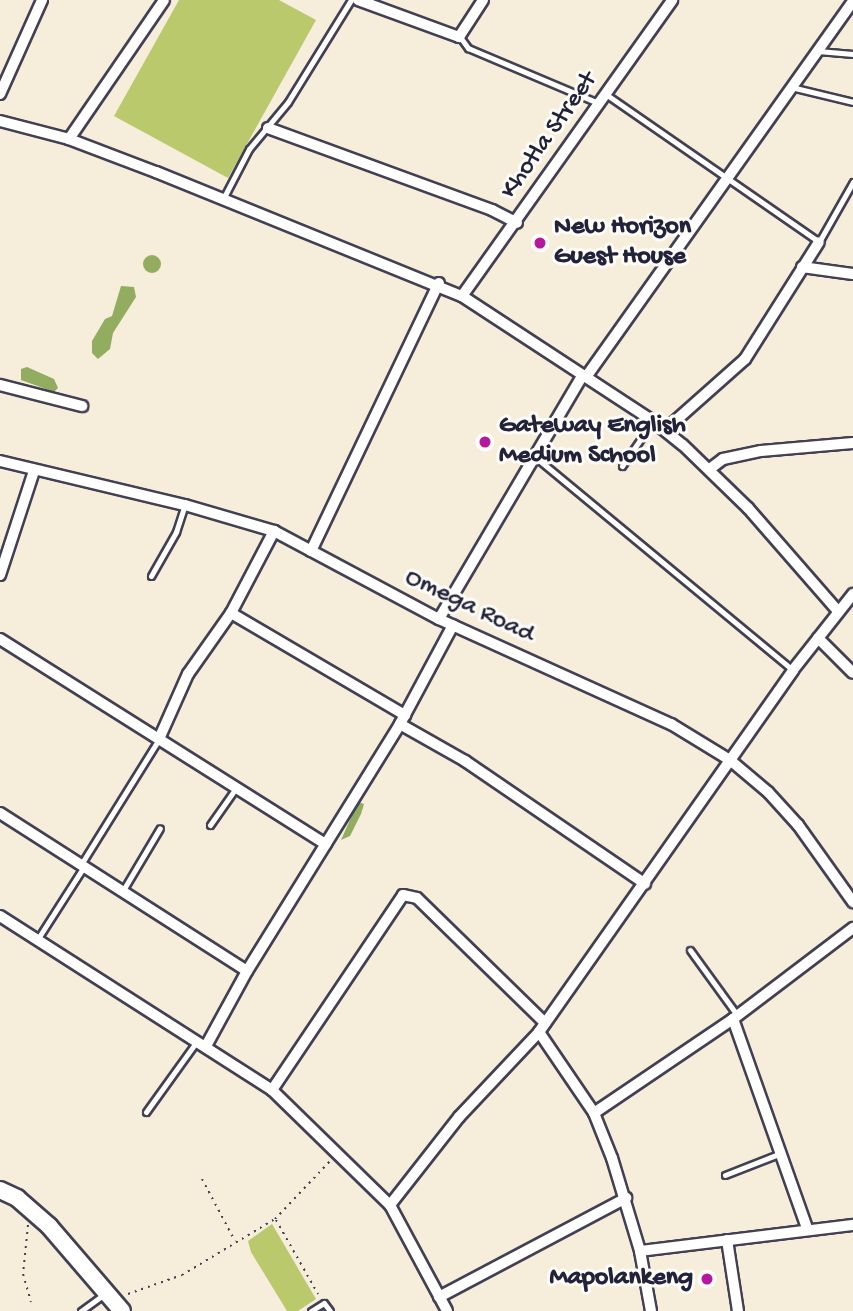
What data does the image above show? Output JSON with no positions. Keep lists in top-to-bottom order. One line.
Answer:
{"streets":{"street":["Khotla Street","Omega Road"]},"places":["New Horizon Guest House","Gateway English Medium School","Mapolankeng"]}
